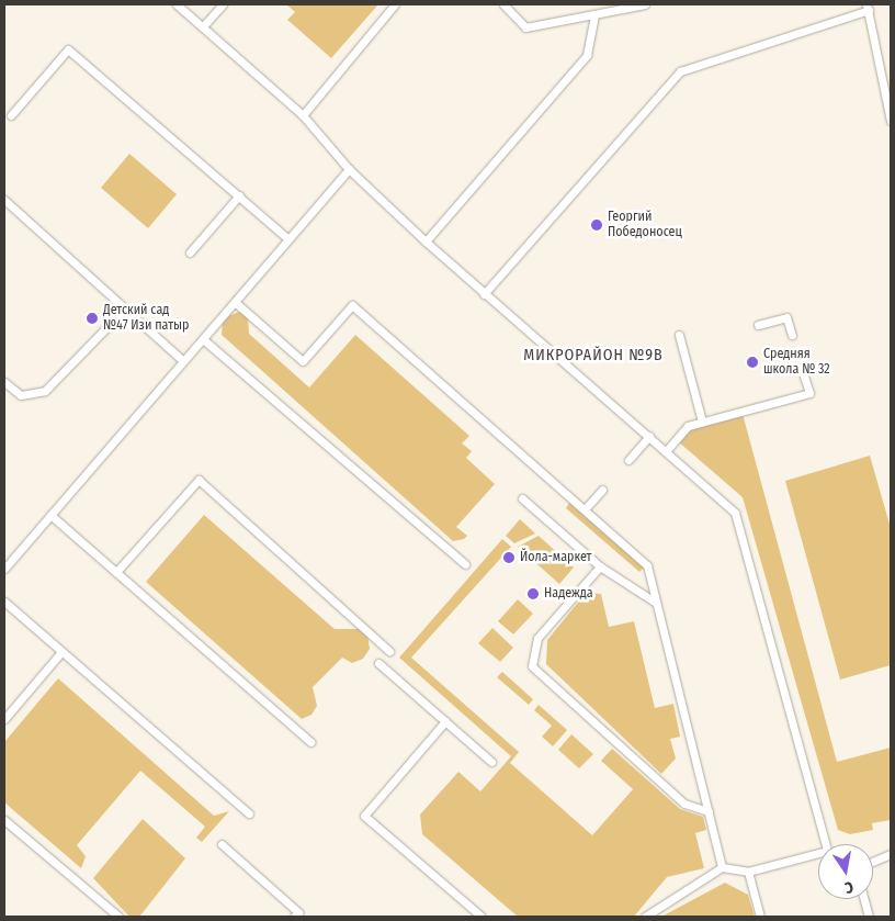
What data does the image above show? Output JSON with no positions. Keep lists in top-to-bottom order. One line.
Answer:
{"districts":["МИКРОРАЙОН №9В"],"places":["Георгий Победоносец","Детский сад №47 Изи патыр","Средняя школа № 32","Йола-маркет","Надежда"],"north":"bottom"}
